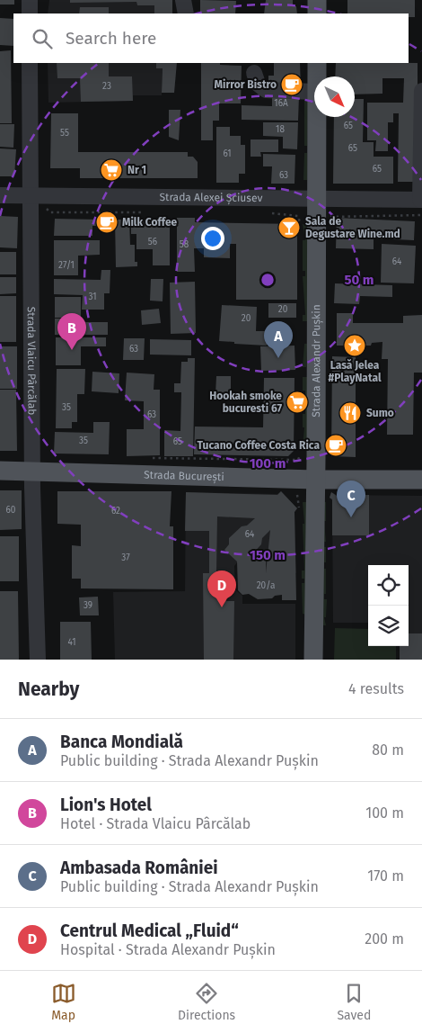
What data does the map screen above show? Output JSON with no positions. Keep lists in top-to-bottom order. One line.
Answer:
{"streets":{"main road":["Strada Alexandr Pușkin","Strada București"],"street":["Strada Alexei Șciusev","Strada Vlaicu Pârcălab"]},"crossings":[["Strada Alexei Șciusev","Strada Vlaicu Pârcălab"],["Strada Alexei Șciusev","Strada Alexandr Pușkin"],["Strada Vlaicu Pârcălab","Strada București"],["Strada Alexandr Pușkin","Strada București"]],"places":{"cafe":["Mirror Bistro","Milk Coffee","Tucano Coffee Costa Rica"],"supermarket":["Nr 1","Hookah smoke bucuresti 67"],"bar":["Sala de Degustare Wine.md"],"place":["Lasă Jelea #PlayNatal"],"restaurant":["Sumo"]},"house_numbers":["23","16A","65","18","55","65","61","65","63","56","58","64","27/1","31","20","20","63","35","63","35","65","60","62","64","37","20/a","39","41"],"north":"bottom right","page":{"search":"Search here","pins":["B","A","C","D"],"heading":["Nearby","4 results"],"list":[{"mark":"A","name":"Banca Mondială","note":"Public building · Strada Alexandr Pușkin","value":"80 m"},{"mark":"B","name":"Lion's Hotel","note":"Hotel · Strada Vlaicu Pârcălab","value":"100 m"},{"mark":"C","name":"Ambasada României","note":"Public building · Strada Alexandr Pușkin","value":"170 m"},{"mark":"D","name":"Centrul Medical „Fluid“","note":"Hospital · Strada Alexandr Pușkin","value":"200 m"}],"nav":["Map","Directions","Saved"]},"rings":["50 m","100 m","150 m"]}
